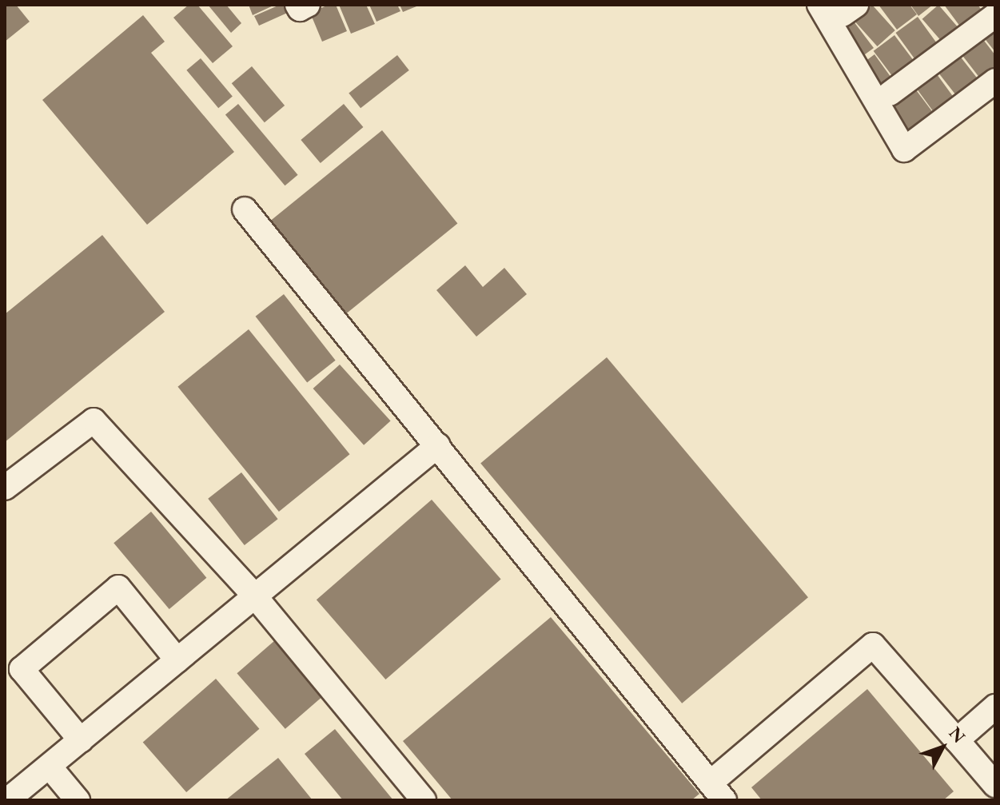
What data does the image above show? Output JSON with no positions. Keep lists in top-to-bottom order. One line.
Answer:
{"north":"top right"}
